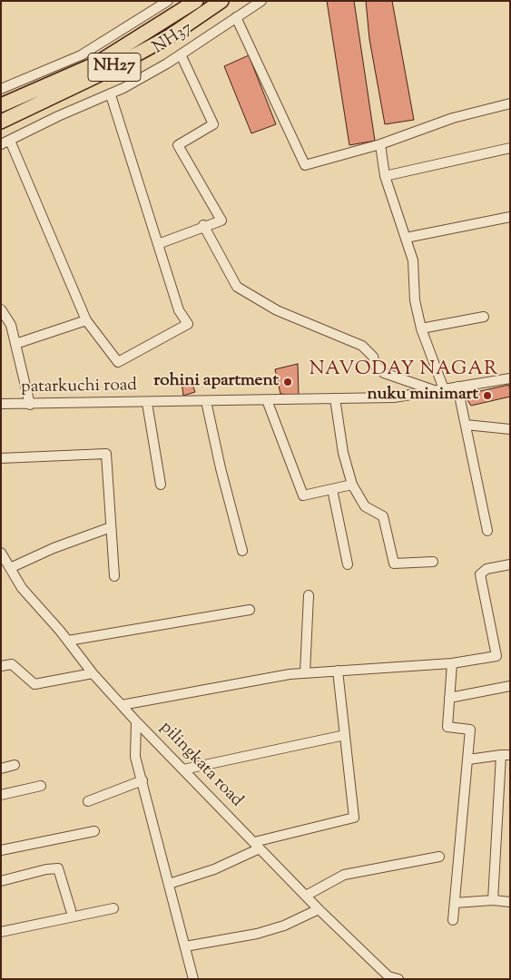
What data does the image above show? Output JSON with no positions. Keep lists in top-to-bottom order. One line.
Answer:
{"streets":{"highway":["NH27"],"street":["NH37","patarkuchi road","pilingkata road"]},"districts":["NAVODAY NAGAR"],"places":["rohini apartment","nuku minimart"]}
